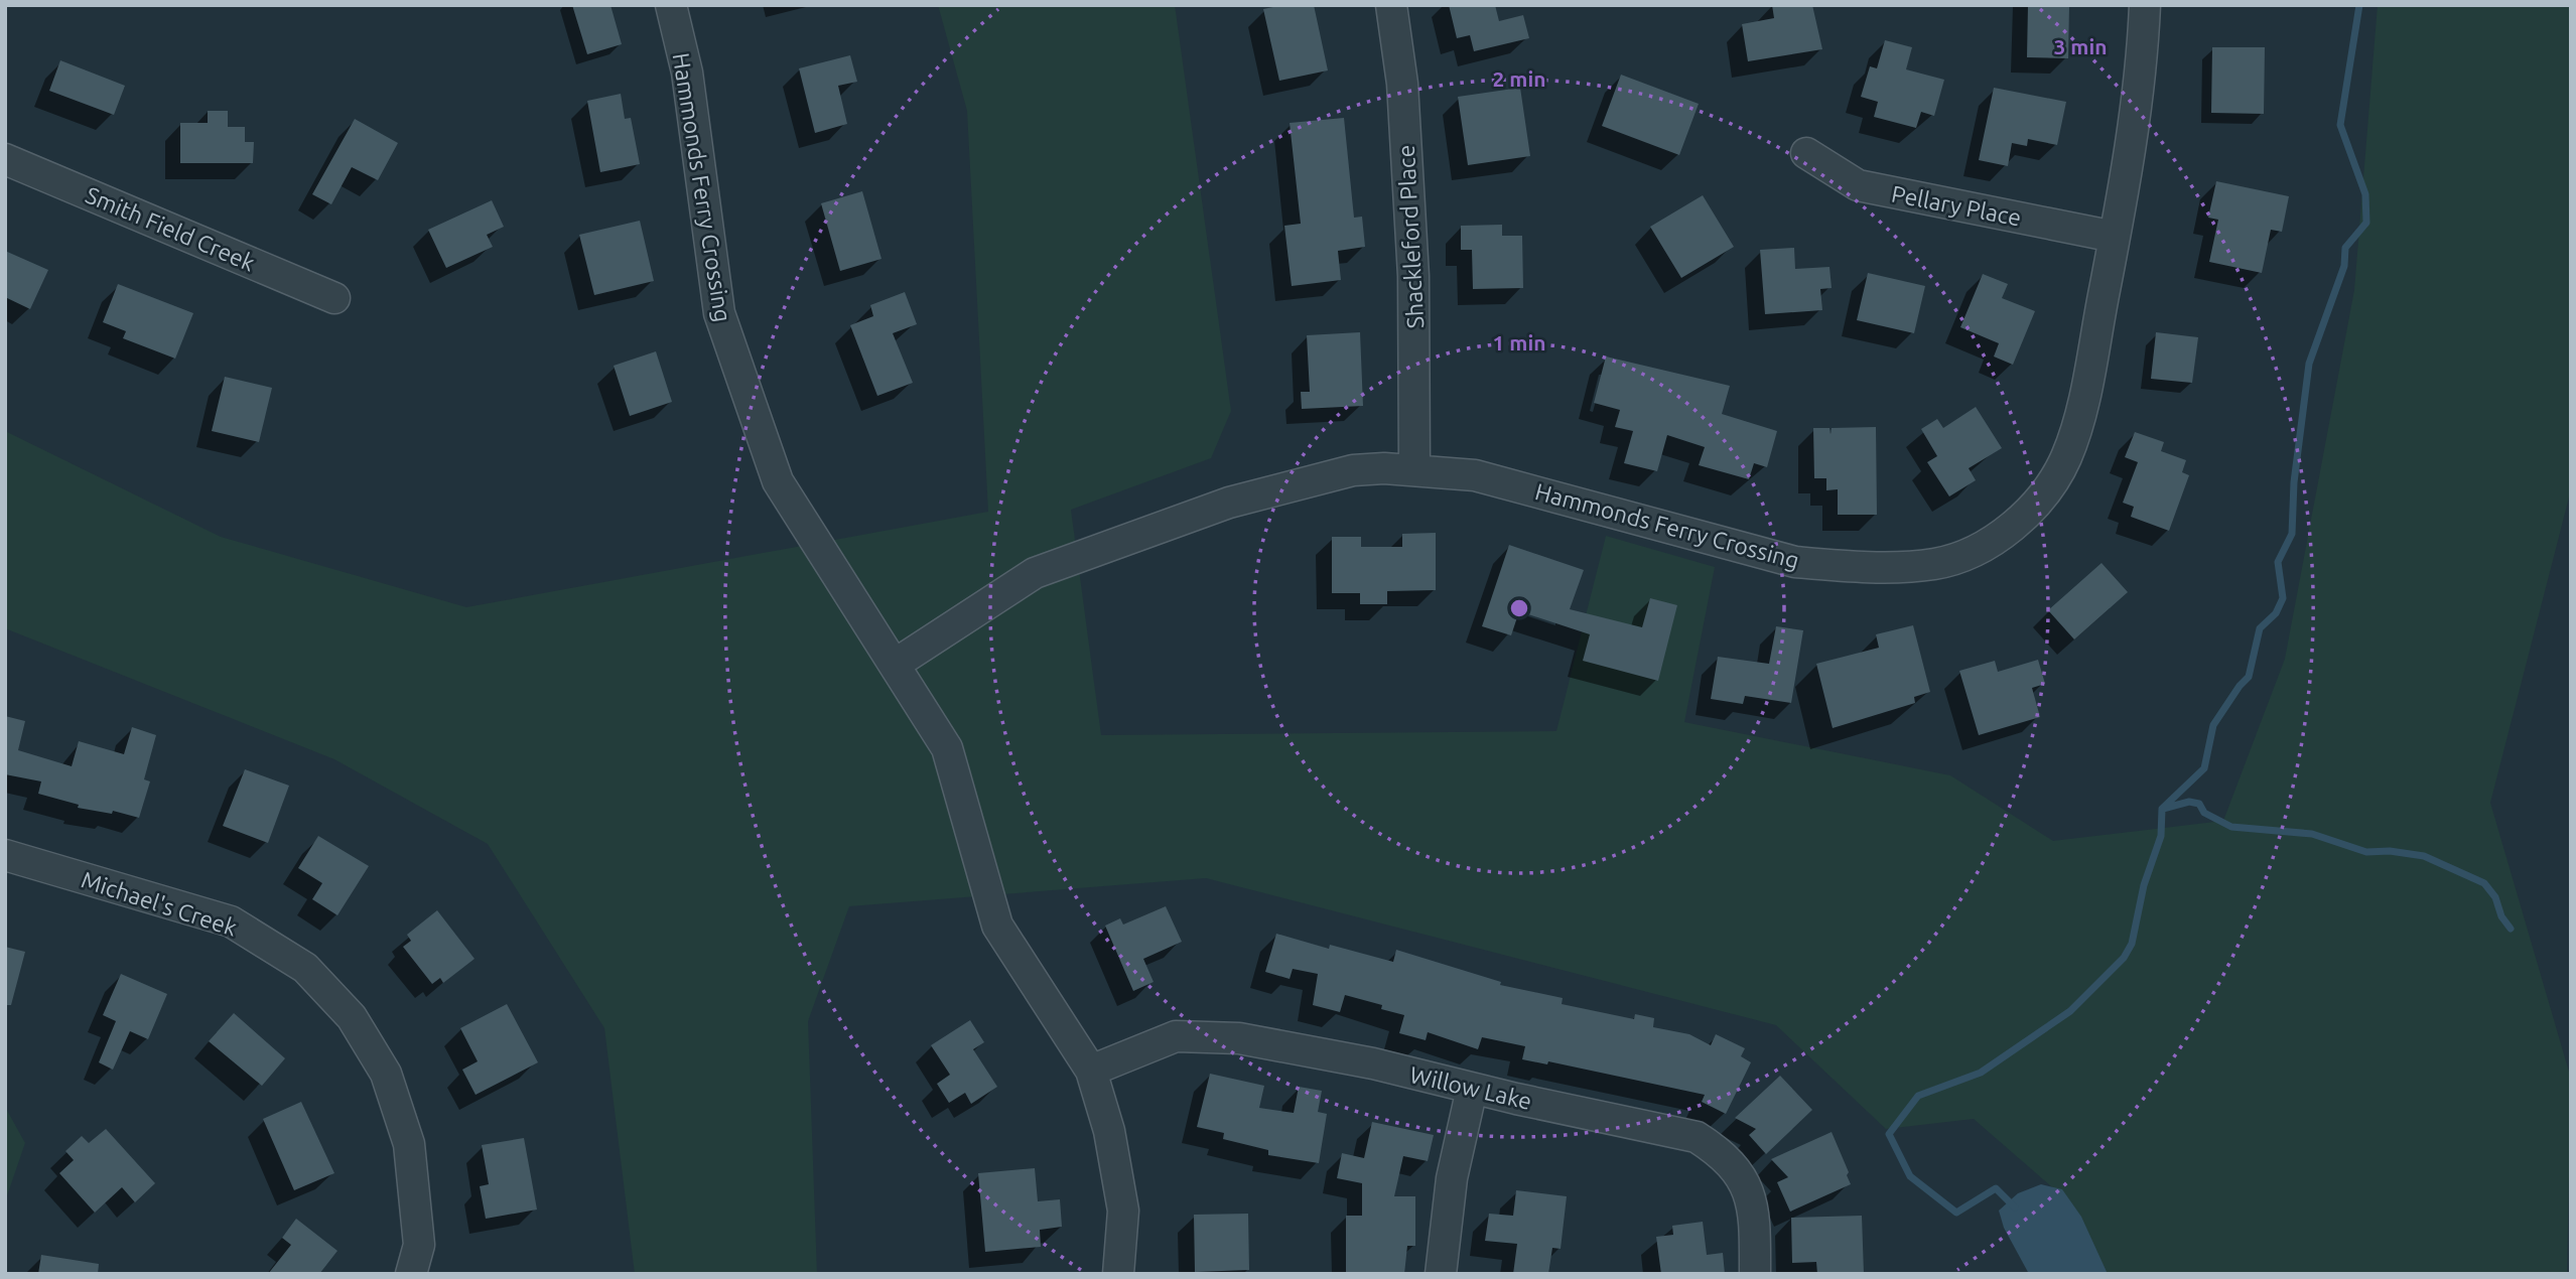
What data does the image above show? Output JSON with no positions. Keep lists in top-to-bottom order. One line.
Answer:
{"streets":{"street":["Hammonds Ferry Crossing","Pellary Place","Smith Field Creek","Shackleford Place","Michael's Creek","Willow Lake"]},"crossings":[["Hammonds Ferry Crossing","Pellary Place"],["Hammonds Ferry Crossing","Shackleford Place"],["Hammonds Ferry Crossing","Willow Lake"]],"rings":["3 min","2 min","1 min"]}
